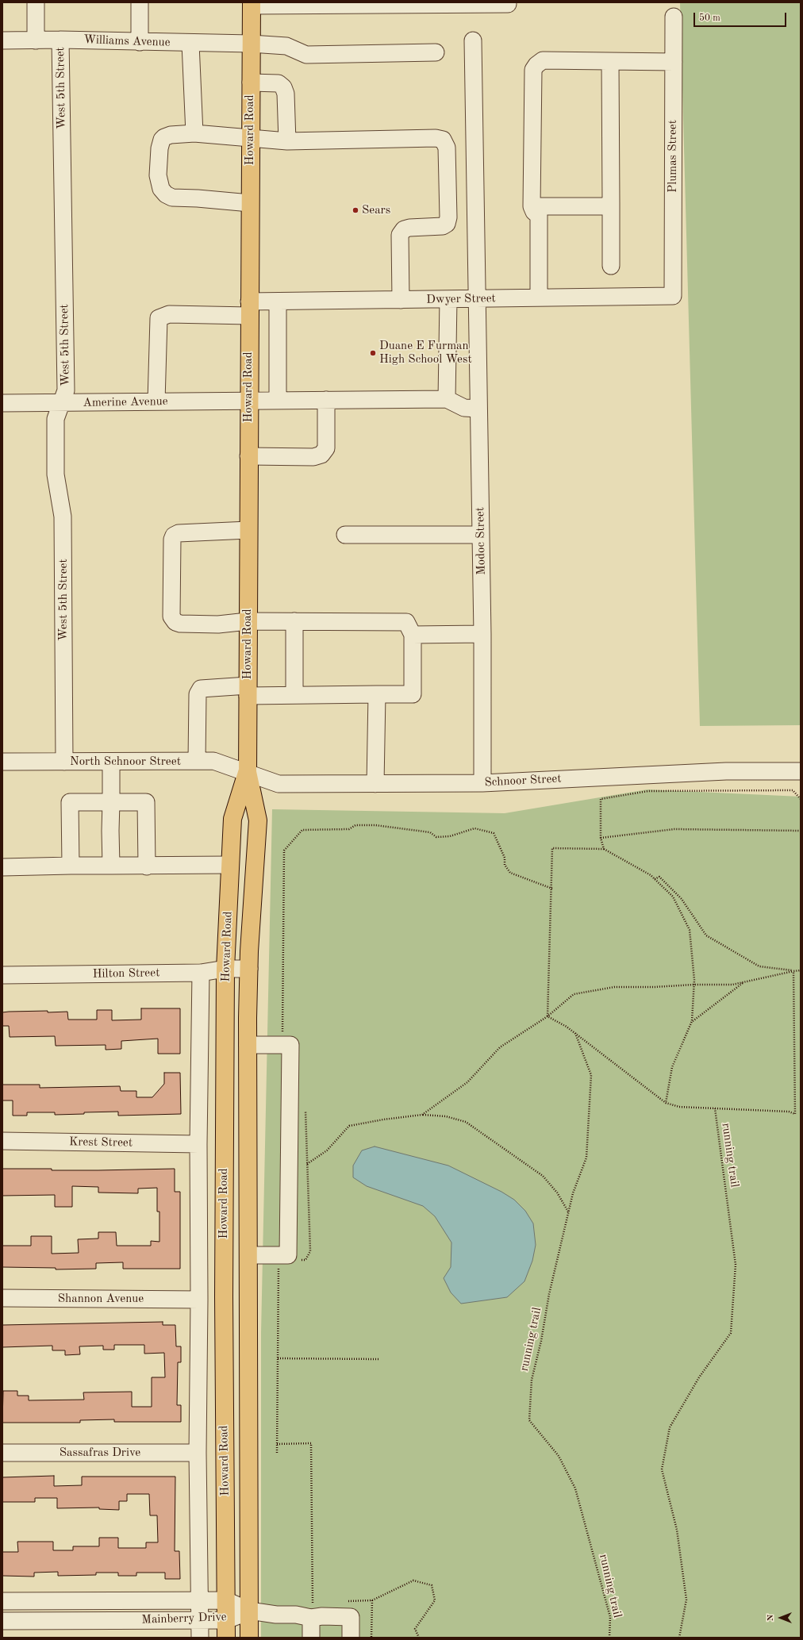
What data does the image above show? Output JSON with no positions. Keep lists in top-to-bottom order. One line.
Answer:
{"streets":{"main road":["Howard Road"],"street":["Williams Avenue","West 5th Street","Plumas Street","Dwyer Street","Amerine Avenue","Modoc Street","North Schnoor Street","Schnoor Street","Hilton Street","Krest Street","Shannon Avenue","Sassafras Drive","Mainberry Drive"],"path":["running trail"]},"crossings":[["Williams Avenue","West 5th Street"],["Williams Avenue","Howard Road"],["West 5th Street","Amerine Avenue"],["West 5th Street","North Schnoor Street"],["Howard Road","Dwyer Street"],["Howard Road","Amerine Avenue"],["Howard Road","North Schnoor Street"],["Howard Road","Schnoor Street"],["Howard Road","Hilton Street"],["Howard Road","Mainberry Drive"],["Plumas Street","Dwyer Street"],["Dwyer Street","Amerine Avenue"],["Dwyer Street","Modoc Street"],["Modoc Street","Schnoor Street"],["North Schnoor Street","Schnoor Street"]],"places":["Sears","Duane E Furman High School West"],"scale_bar":"50 m","north":"left"}
